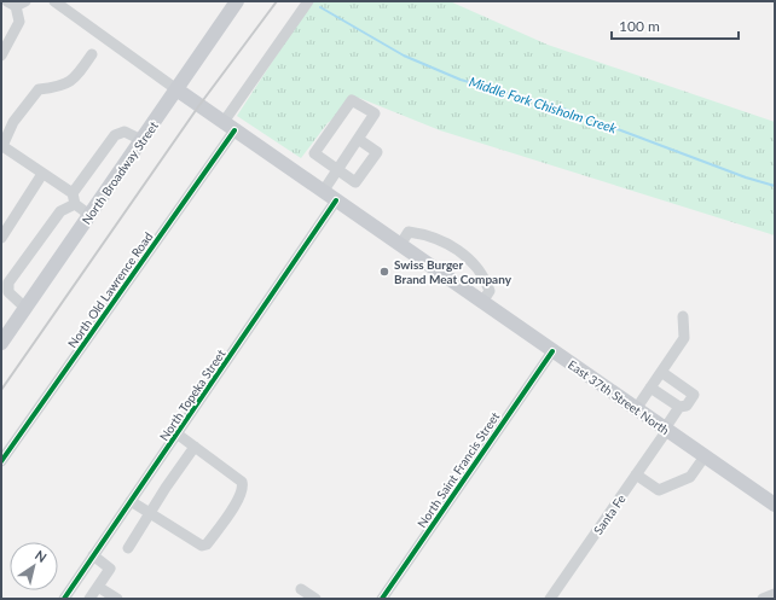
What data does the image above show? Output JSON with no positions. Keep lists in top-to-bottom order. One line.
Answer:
{"streets":{"main road":["North Broadway Street","East 37th Street North"],"street":["North Old Lawrence Road","North Topeka Street","North Saint Francis Street","Santa Fe"]},"crossings":[["North Broadway Street","East 37th Street North"],["North Old Lawrence Road","East 37th Street North"],["North Topeka Street","East 37th Street North"],["East 37th Street North","North Saint Francis Street"],["East 37th Street North","Santa Fe"]],"water":["Middle Fork Chisholm Creek"],"places":["Swiss Burger Brand Meat Company"],"scale_bar":"100 m","north":"top right"}
